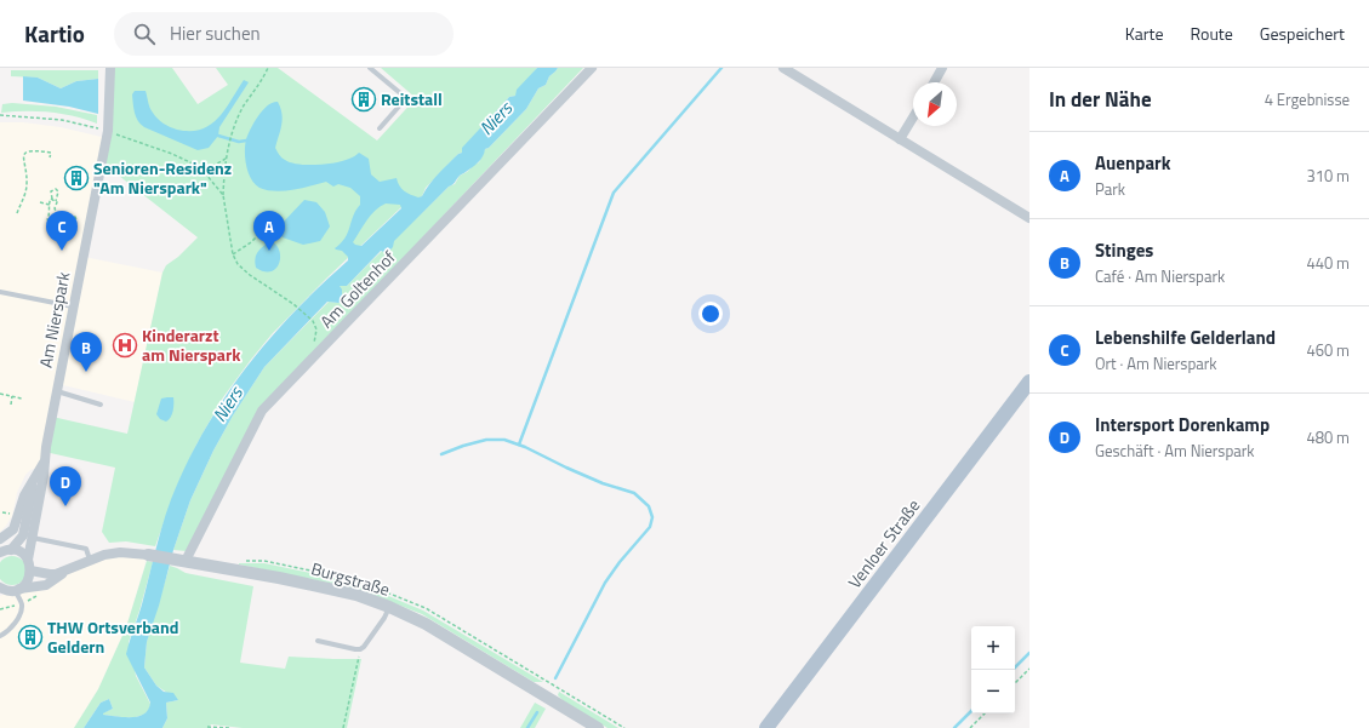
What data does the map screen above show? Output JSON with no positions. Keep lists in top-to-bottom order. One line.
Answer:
{"streets":{"main road":["Venloer Straße"],"street":["Am Goltenhof","Am Nierspark","Burgstraße"]},"crossings":[["Am Goltenhof","Burgstraße"]],"water":["Niers"],"places":{"building":["Reitstall","Senioren-Residenz \"Am Nierspark\"","THW Ortsverband Geldern"],"hospital":["Kinderarzt am Nierspark"]},"north":"bottom left","page":{"header":"Kartio","search":"Hier suchen","nav":["Karte","Route","Gespeichert"],"heading":["In der Nähe","4 Ergebnisse"],"list":[{"mark":"A","name":"Auenpark","note":"Park","value":"310 m"},{"mark":"B","name":"Stinges","note":"Café · Am Nierspark","value":"440 m"},{"mark":"C","name":"Lebenshilfe Gelderland","note":"Ort · Am Nierspark","value":"460 m"},{"mark":"D","name":"Intersport Dorenkamp","note":"Geschäft · Am Nierspark","value":"480 m"}],"pins":["A","C","B","D"],"map_buttons":["+","−"]}}
